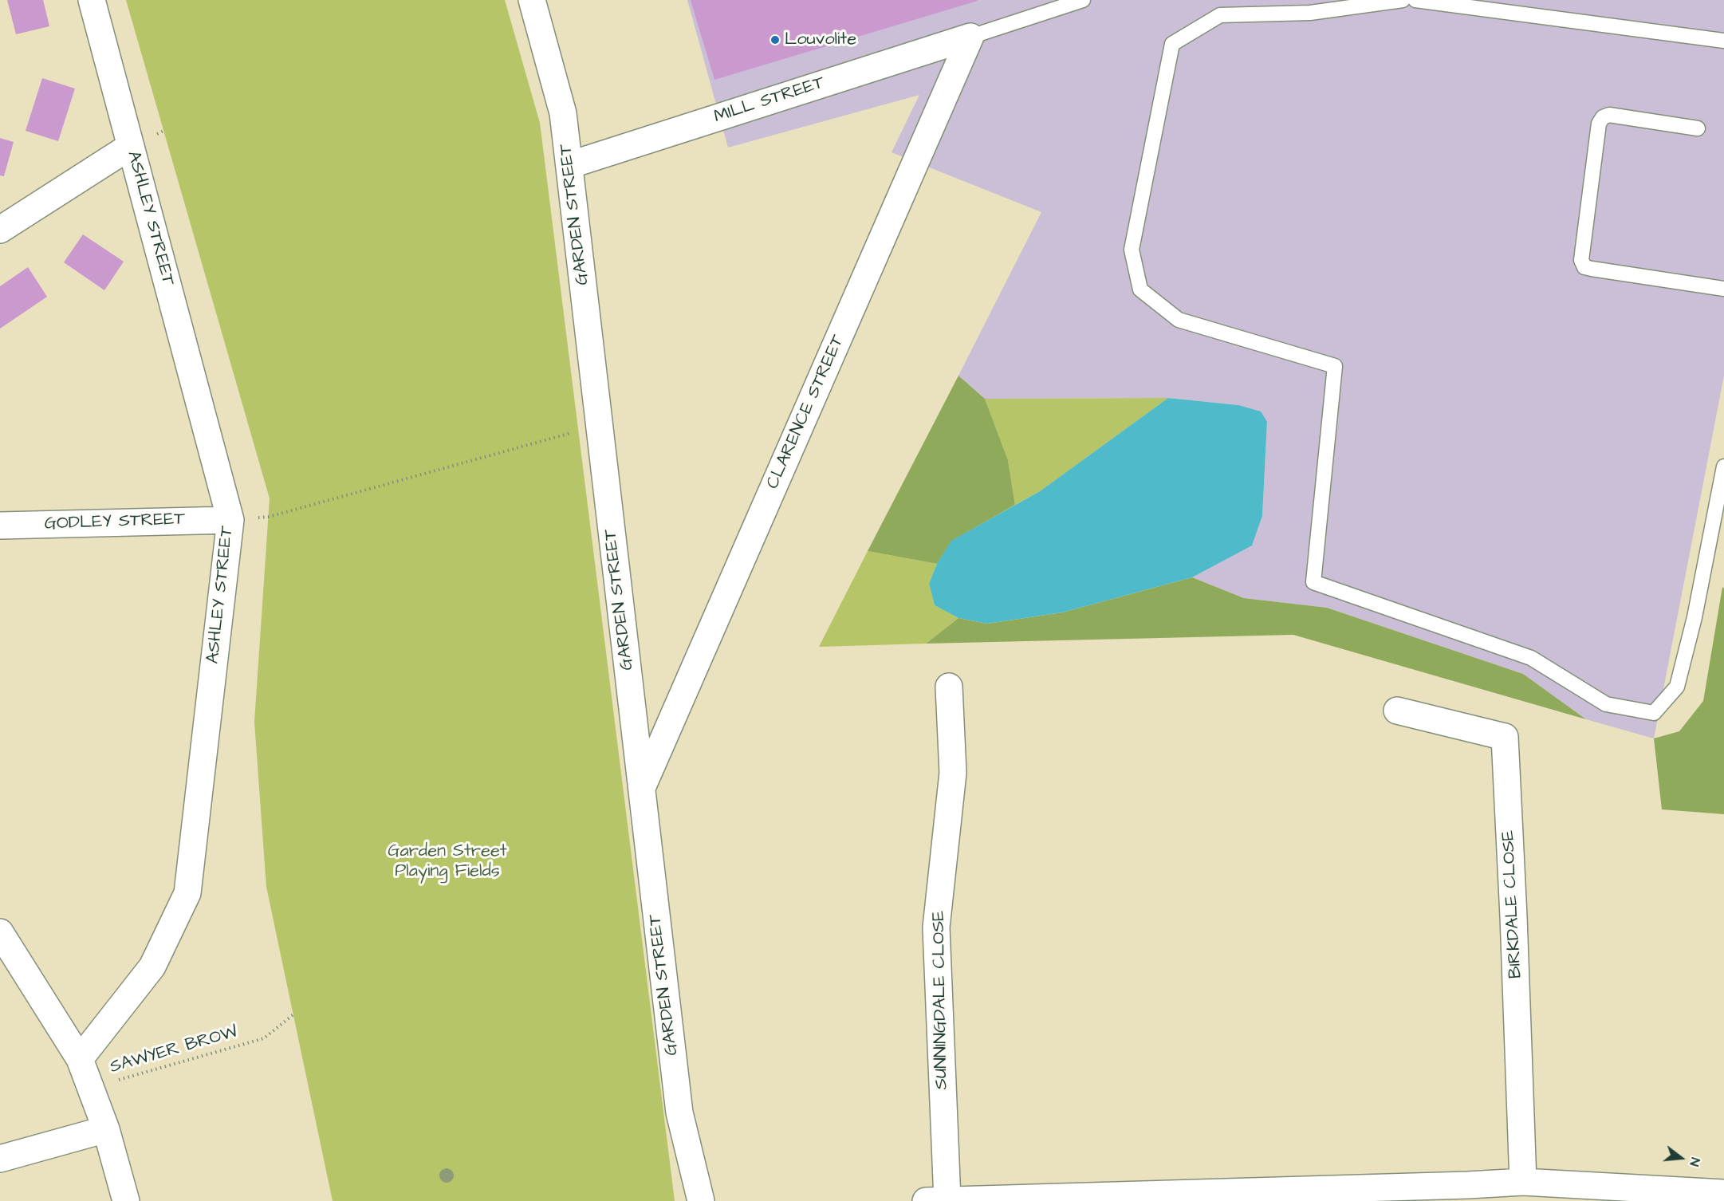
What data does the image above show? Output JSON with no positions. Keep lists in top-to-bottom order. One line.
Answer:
{"streets":{"street":["MILL STREET","GARDEN STREET","ASHLEY STREET","CLARENCE STREET","GODLEY STREET","BIRKDALE CLOSE","SUNNINGDALE CLOSE"],"path":["SAWYER BROW"]},"crossings":[["MILL STREET","GARDEN STREET"],["MILL STREET","CLARENCE STREET"],["GARDEN STREET","CLARENCE STREET"],["ASHLEY STREET","GODLEY STREET"]],"parks":["Garden Street Playing Fields"],"places":["Louvolite"],"north":"right"}
